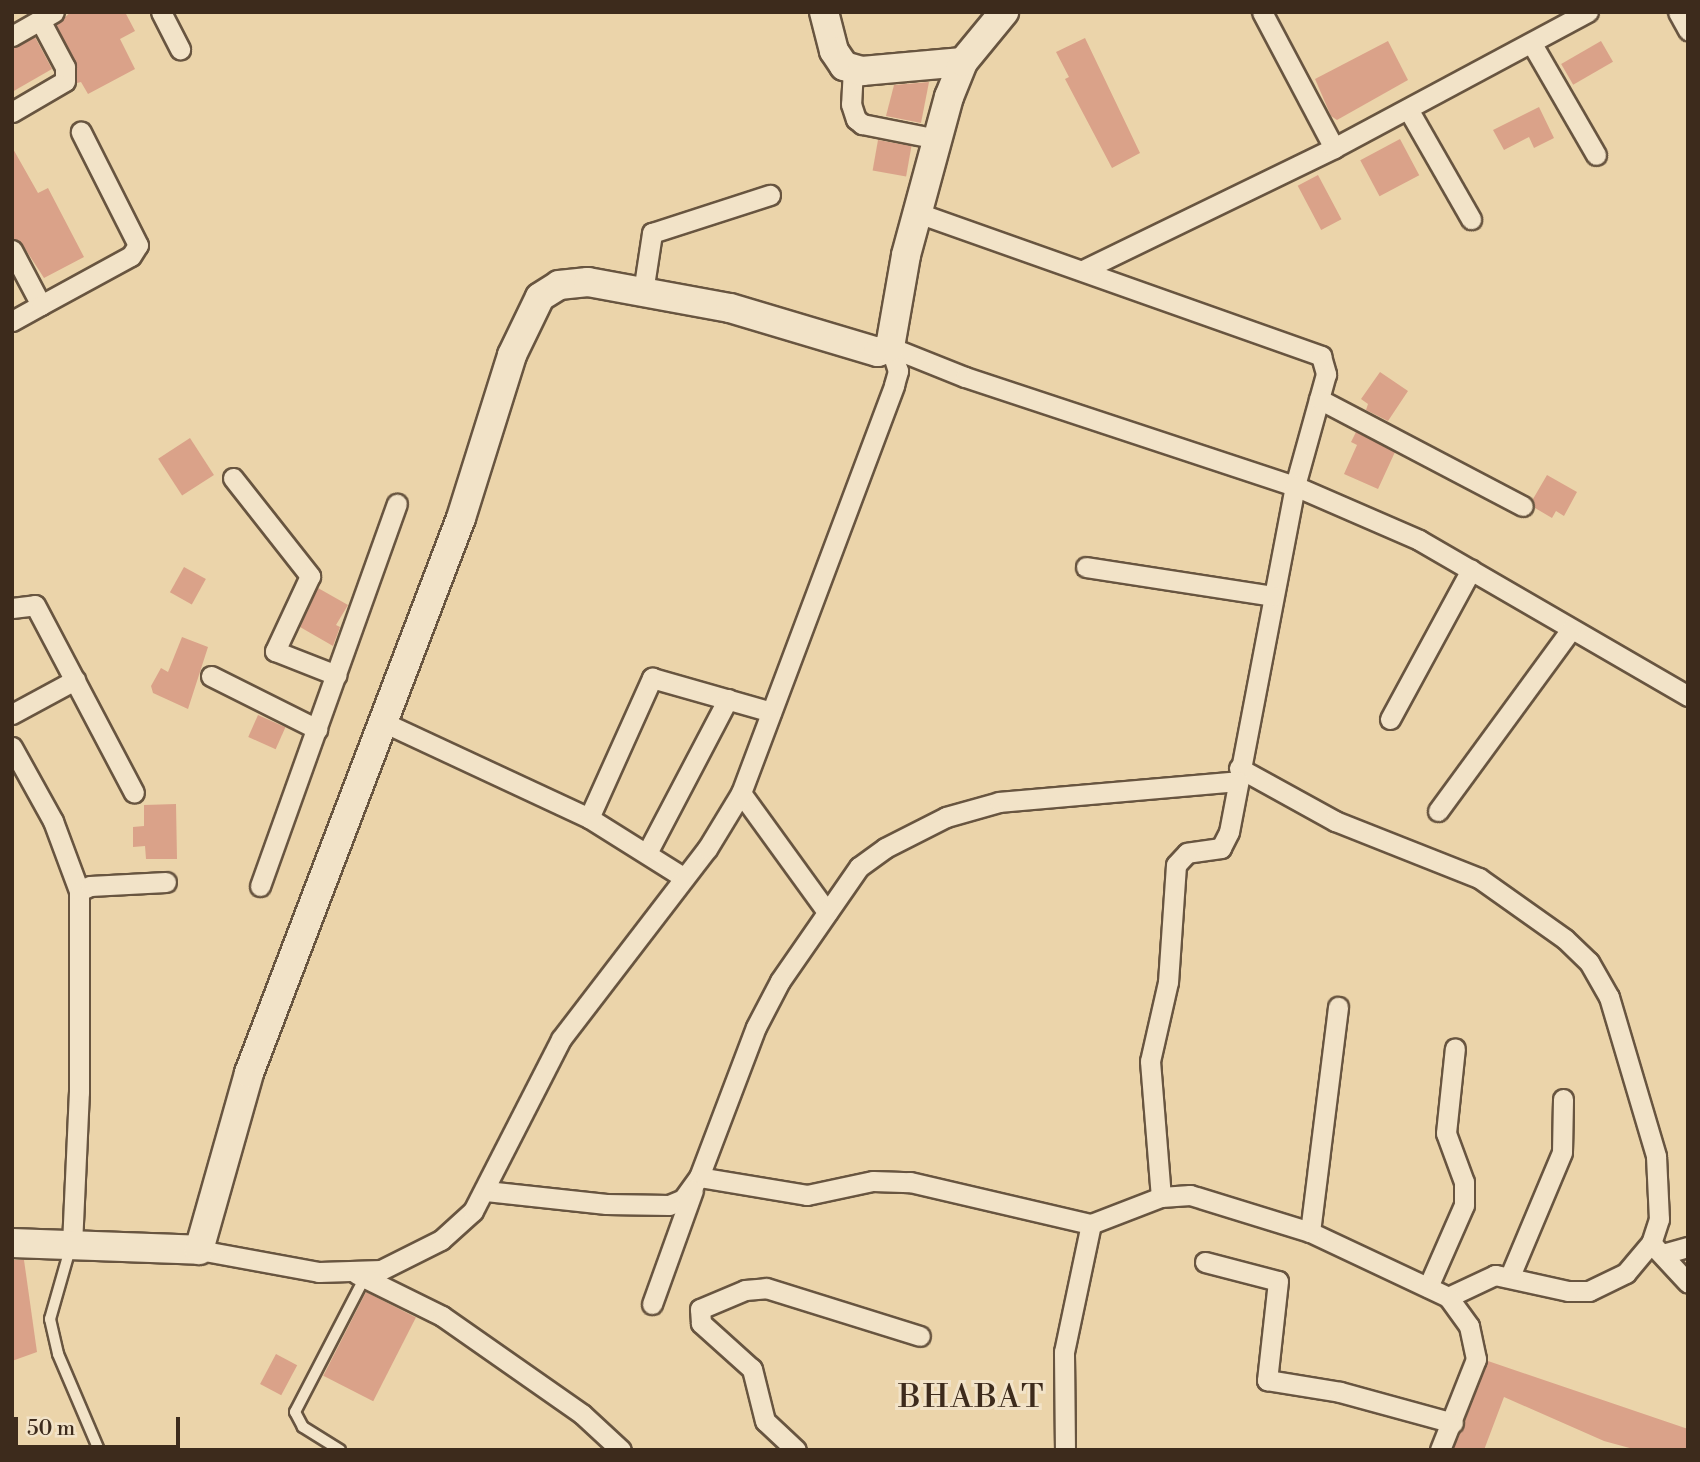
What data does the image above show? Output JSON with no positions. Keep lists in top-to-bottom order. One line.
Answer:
{"districts":["BHABAT"],"scale_bar":"50 m"}
